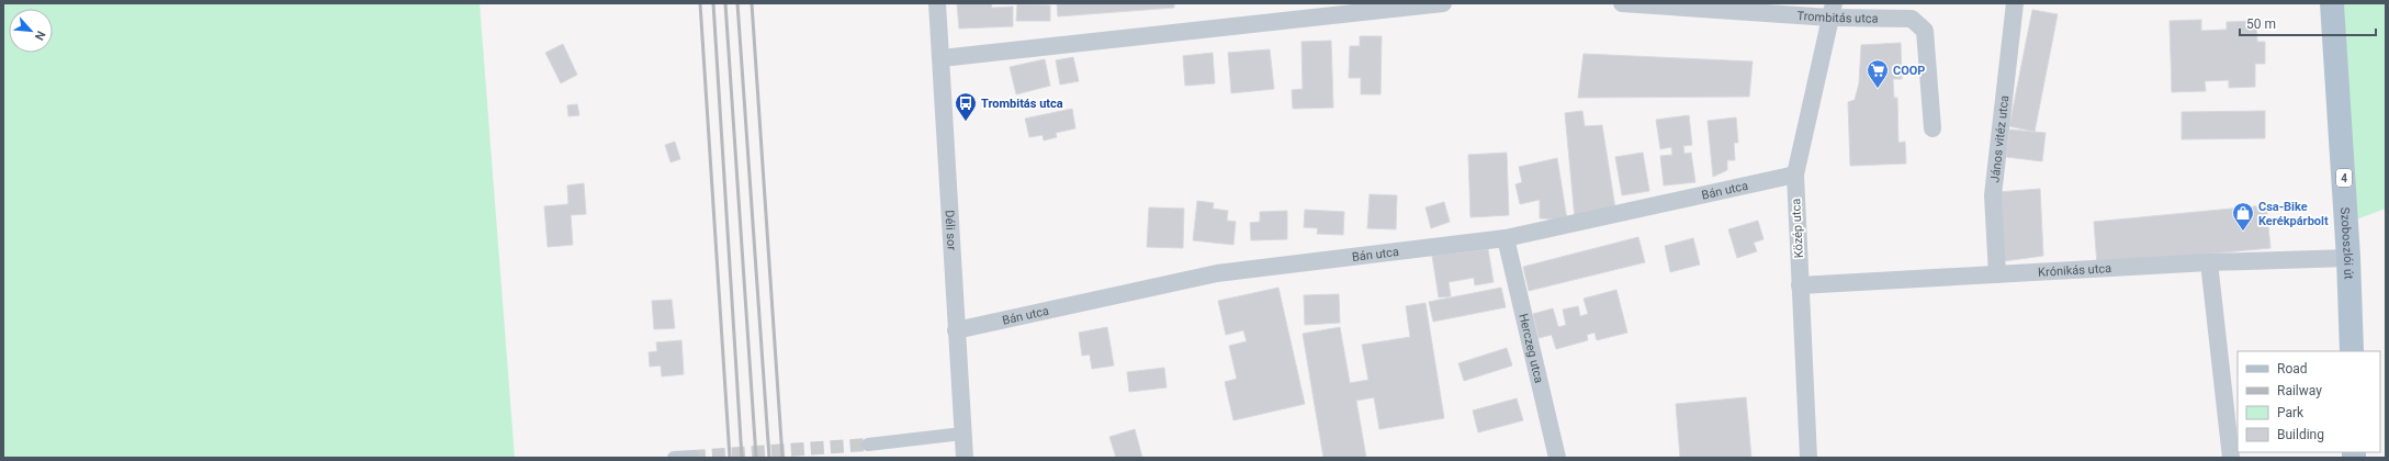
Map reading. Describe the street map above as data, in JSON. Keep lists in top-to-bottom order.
{
  "streets": {
    "main road": ["4", "Szoboszlói út"],
    "street": [
      "Trombitás utca",
      "János vitéz utca",
      "Bán utca",
      "Közép utca",
      "Déli sor",
      "Krónikás utca",
      "Herczeg utca"
    ]
  },
  "crossings": [
    ["Trombitás utca", "Közép utca"],
    ["János vitéz utca", "Krónikás utca"],
    ["Bán utca", "Közép utca"],
    ["Bán utca", "Déli sor"],
    ["Bán utca", "Herczeg utca"],
    ["Közép utca", "Krónikás utca"],
    ["Szoboszlói út", "Krónikás utca"]
  ],
  "places": {
    "supermarket": ["COOP"],
    "bus stop": ["Trombitás utca"],
    "shop": ["Csa-Bike Kerékpárbolt"]
  },
  "legend": [
    "Road",
    "Railway",
    "Park",
    "Building"
  ],
  "scale_bar": "50 m",
  "north": "bottom right"
}
